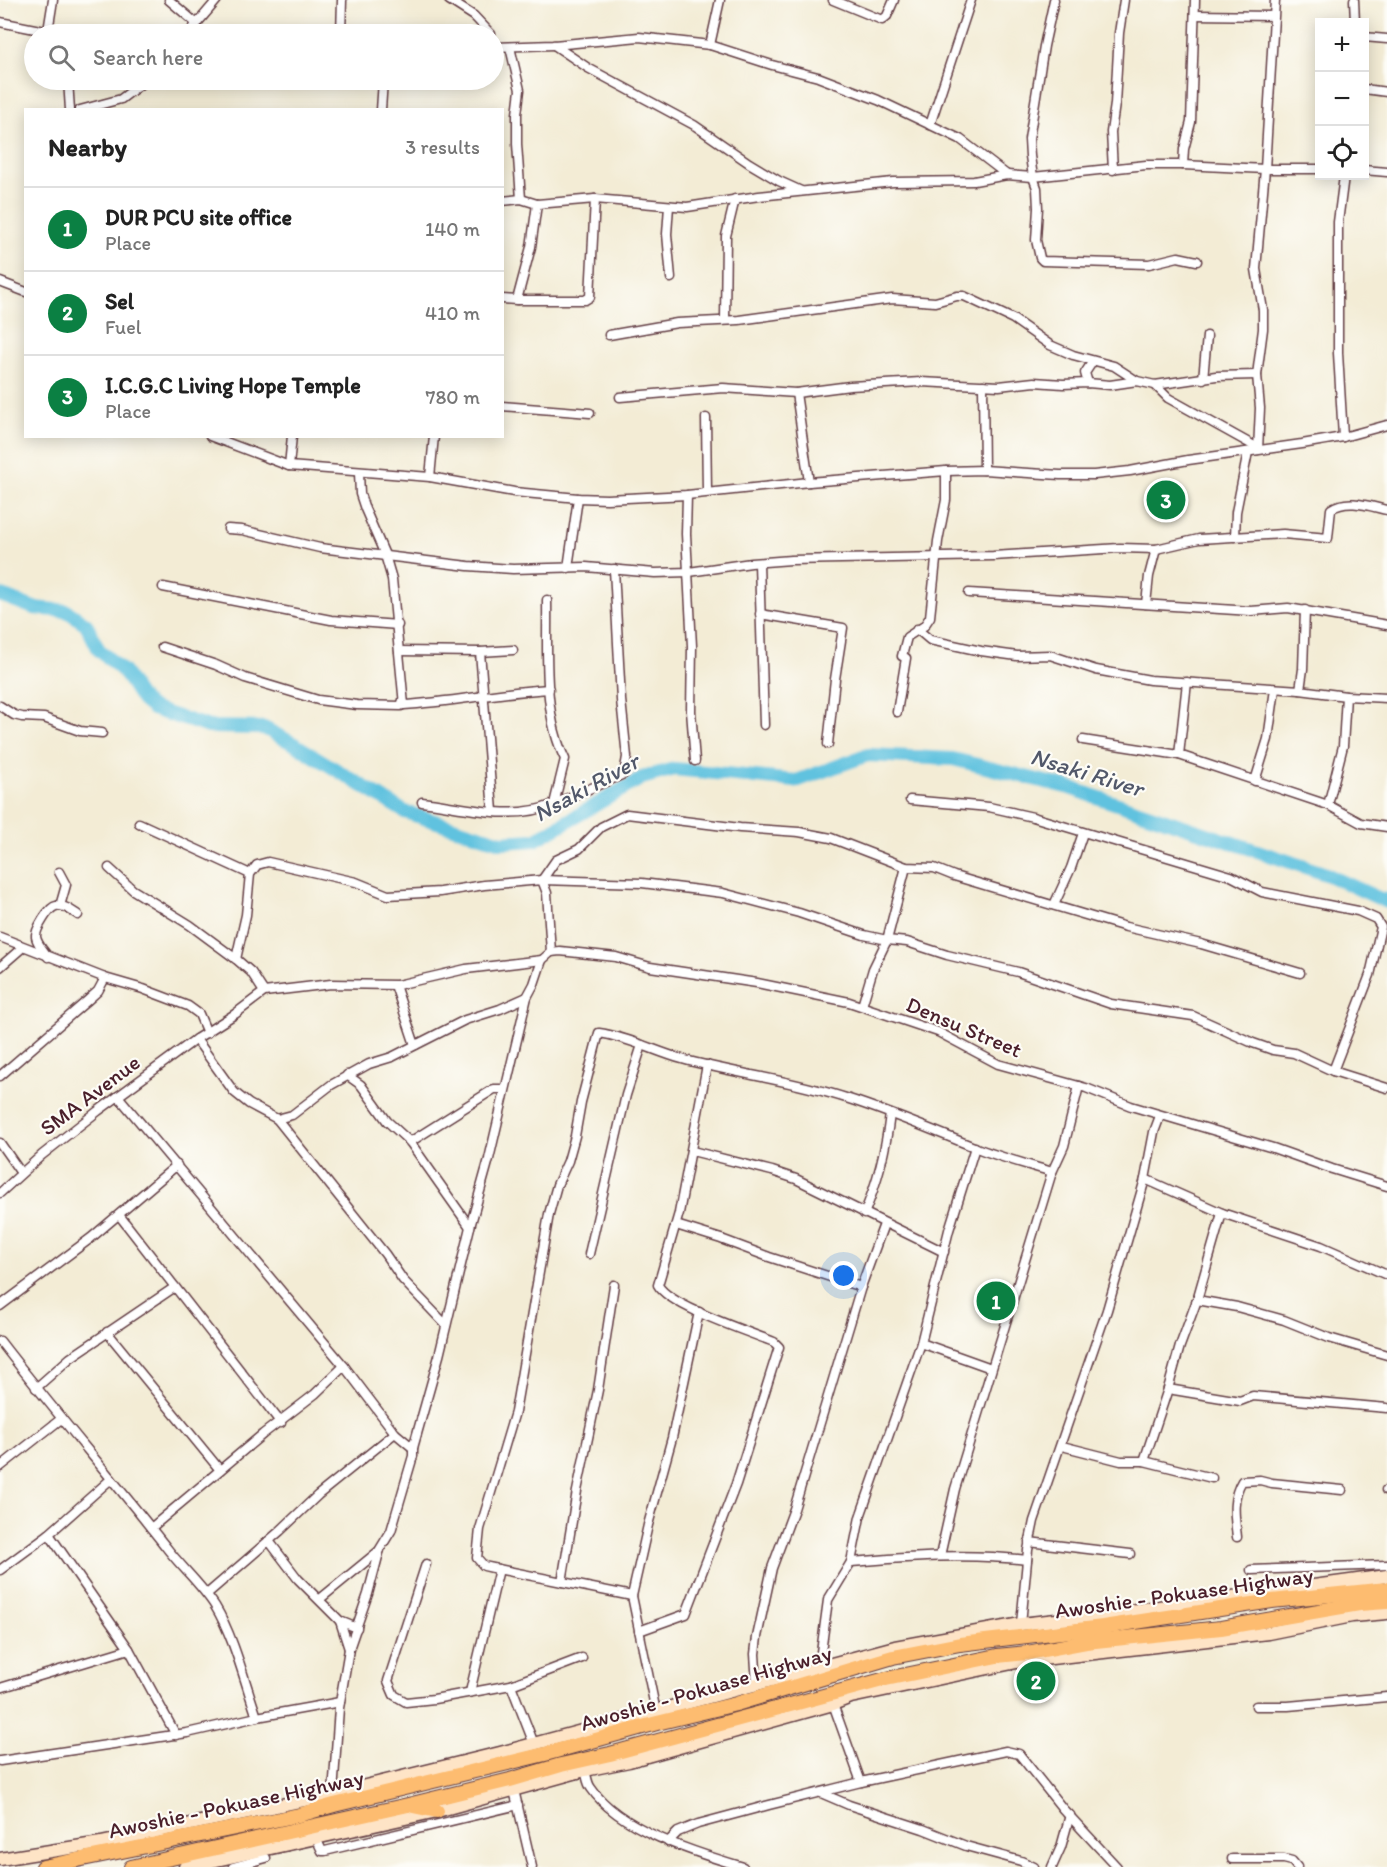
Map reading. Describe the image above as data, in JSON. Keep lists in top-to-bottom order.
{
  "streets": {
    "main road": ["Awoshie - Pokuase Highway"],
    "street": ["Densu Street", "SMA Avenue"]
  },
  "water": ["Nsaki River"],
  "page": {
    "map_buttons": ["+", "−"],
    "search": "Search here",
    "heading": ["Nearby", "3 results"],
    "list": [
      {
        "mark": "1",
        "name": "DUR PCU site office",
        "note": "Place",
        "value": "140 m"
      },
      {
        "mark": "2",
        "name": "Sel",
        "note": "Fuel",
        "value": "410 m"
      },
      {
        "mark": "3",
        "name": "I.C.G.C Living Hope Temple",
        "note": "Place",
        "value": "780 m"
      }
    ],
    "pins": ["3", "1", "2"]
  }
}
